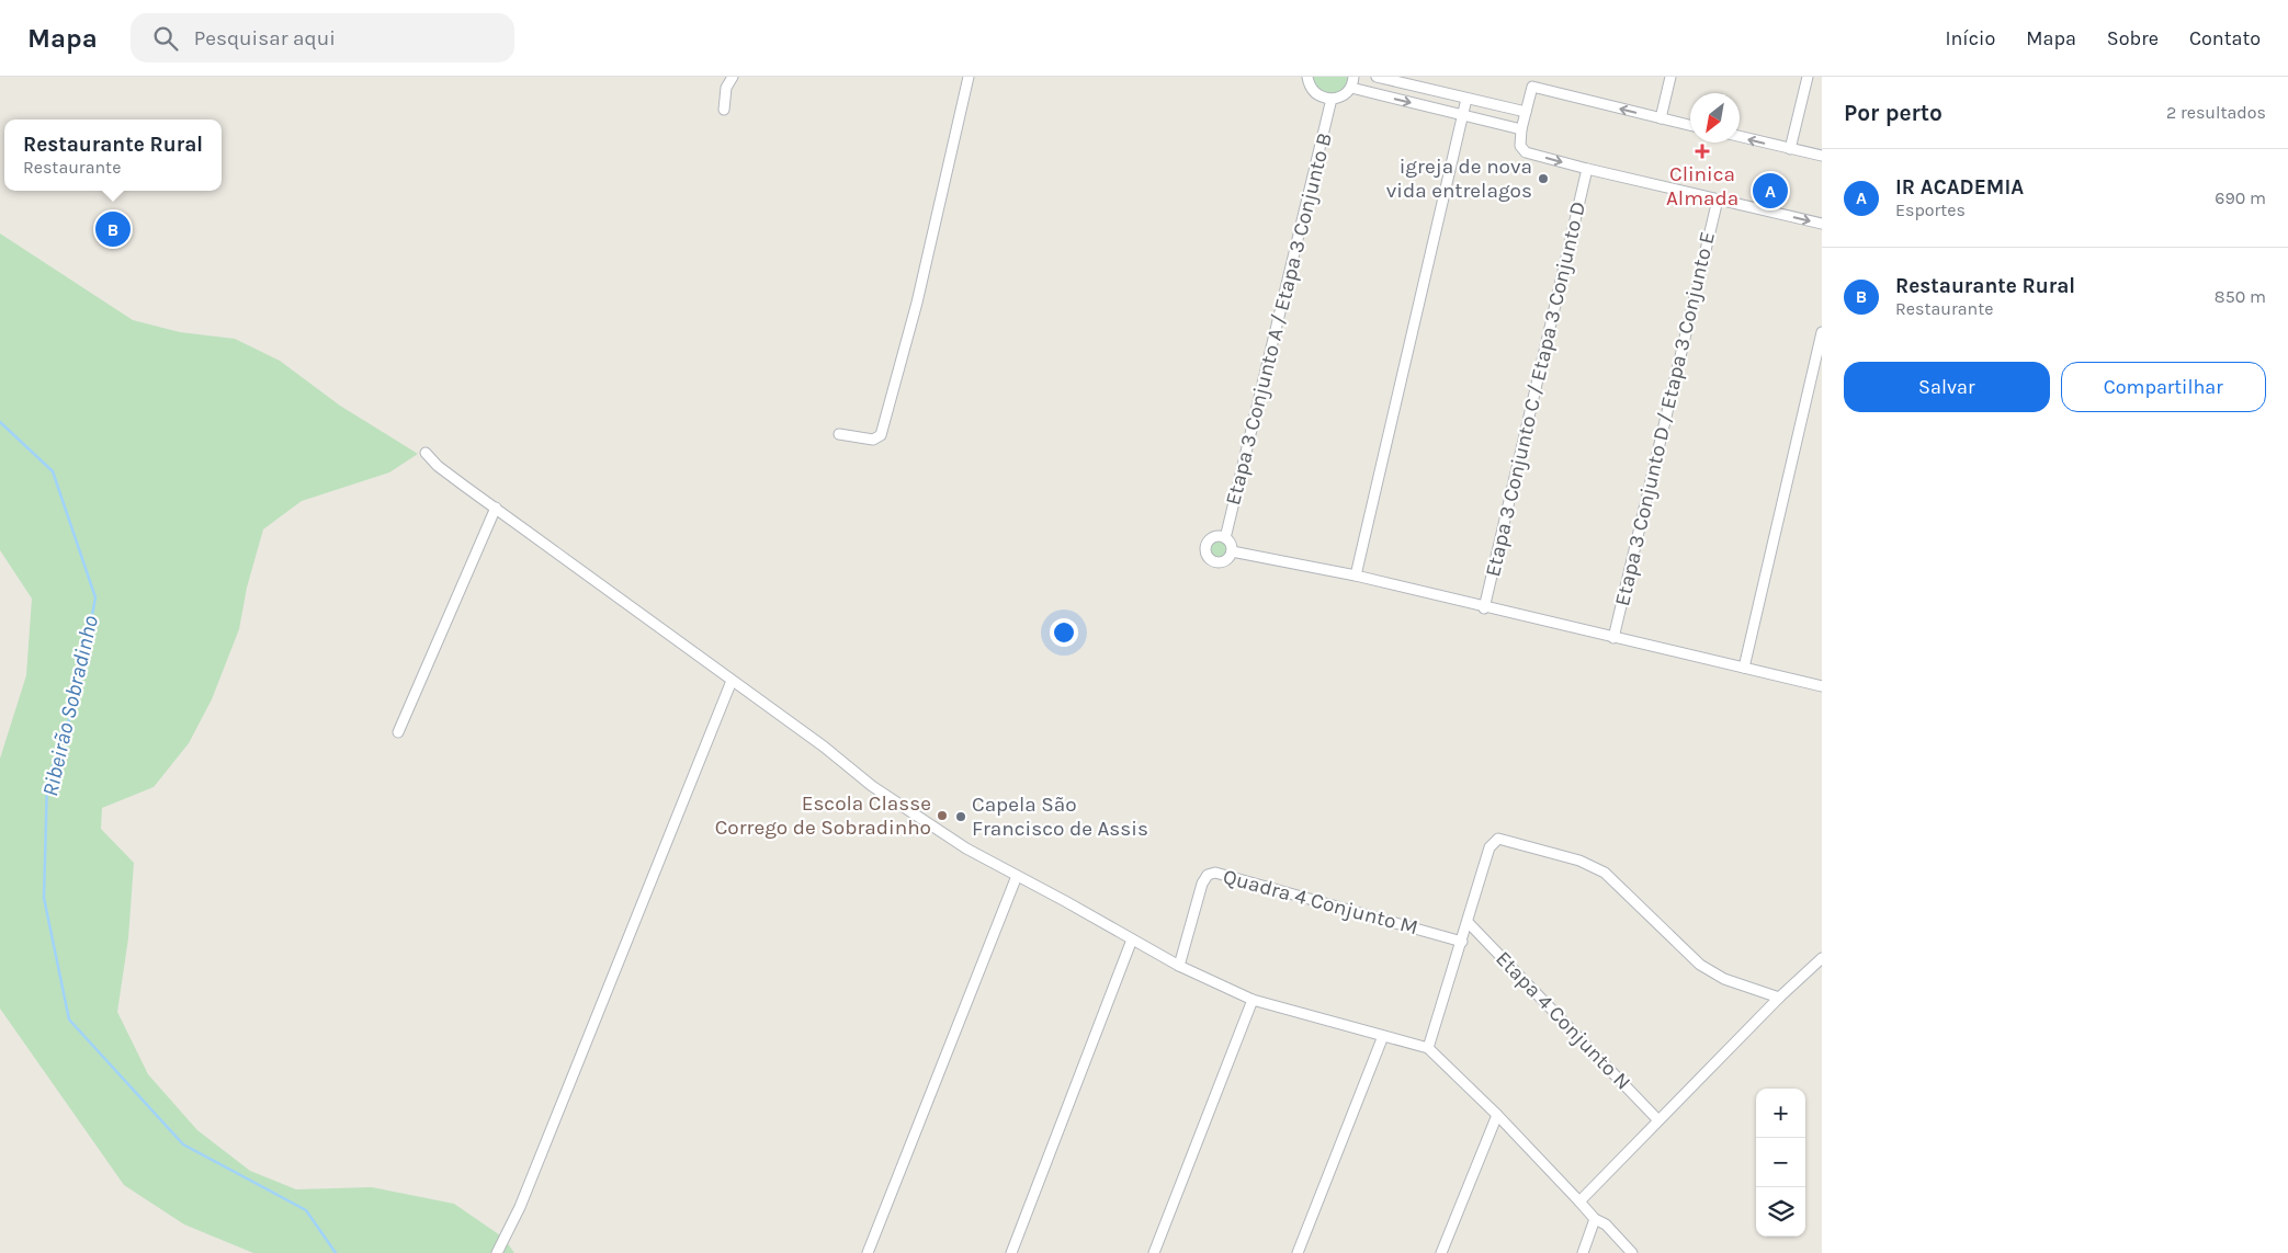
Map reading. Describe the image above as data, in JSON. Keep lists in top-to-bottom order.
{
  "streets": {
    "street": [
      "Etapa 3 Conjunto A / Etapa 3 Conjunto B",
      "Etapa 3 Conjunto C / Etapa 3 Conjunto D",
      "Etapa 3 Conjunto D / Etapa 3 Conjunto E",
      "Quadra 4 Conjunto M",
      "Etapa 4 Conjunto N"
    ]
  },
  "water": ["Ribeirão Sobradinho"],
  "places": {
    "health": ["Clinica Almada"],
    "other": ["igreja de nova vida entrelagos", "Escola Classe Corrego de Sobradinho", "Capela São Francisco de Assis"]
  },
  "north": "bottom left",
  "page": {
    "header": "Mapa",
    "search": "Pesquisar aqui",
    "nav": [
      "Início",
      "Mapa",
      "Sobre",
      "Contato"
    ],
    "heading": ["Por perto", "2 resultados"],
    "popup": ["Restaurante Rural", "Restaurante"],
    "list": [
      {
        "mark": "A",
        "name": "IR ACADEMIA",
        "note": "Esportes",
        "value": "690 m"
      },
      {
        "mark": "B",
        "name": "Restaurante Rural",
        "note": "Restaurante",
        "value": "850 m"
      }
    ],
    "pins": ["A", "B"],
    "buttons": ["Salvar", "Compartilhar"],
    "map_buttons": ["+", "−"]
  }
}
